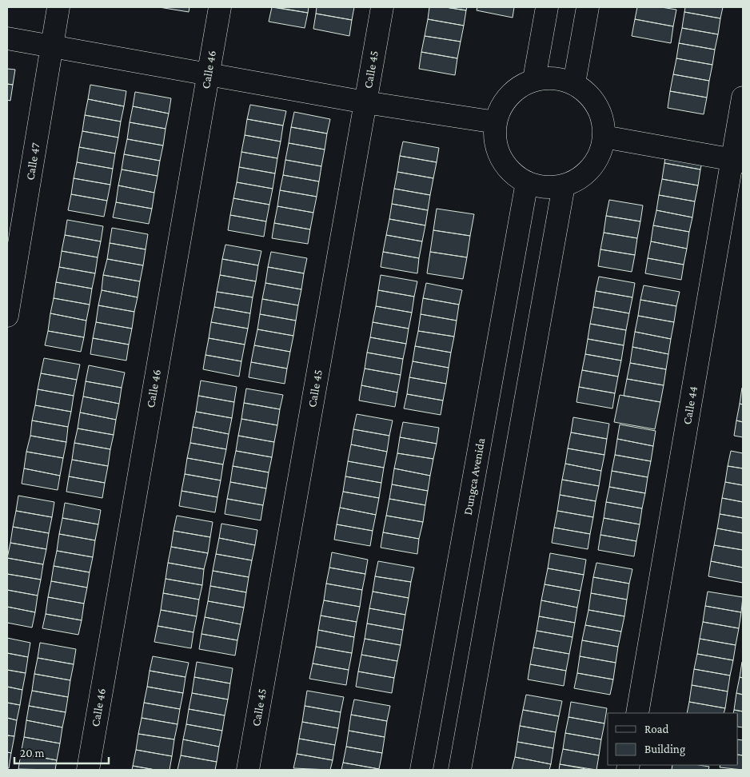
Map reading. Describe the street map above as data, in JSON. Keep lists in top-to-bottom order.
{
  "streets": {
    "street": [
      "Calle 46",
      "Calle 45",
      "Calle 47",
      "Calle 44",
      "Dungca Avenida"
    ]
  },
  "legend": ["Road", "Building"],
  "scale_bar": "20 m"
}
